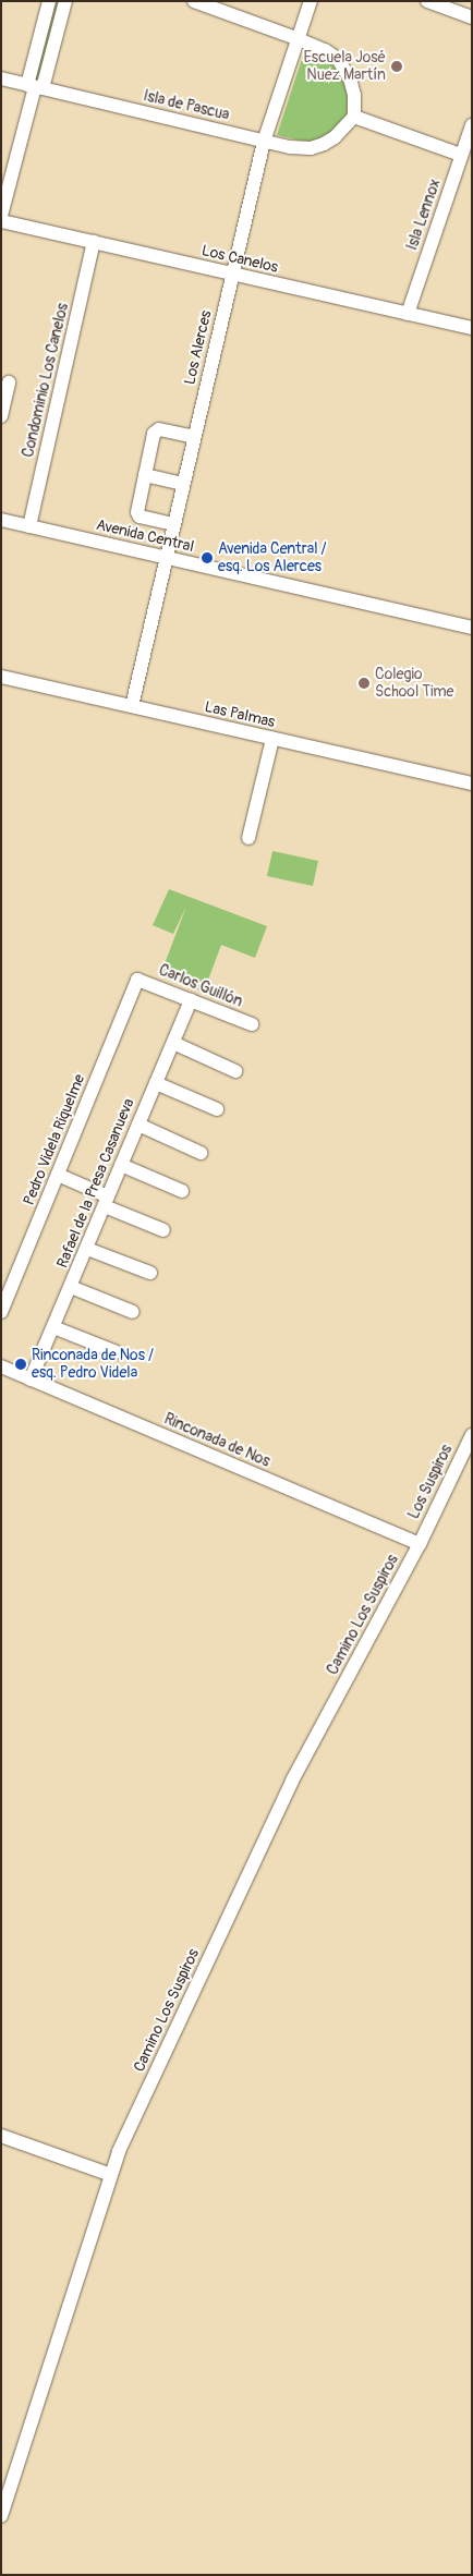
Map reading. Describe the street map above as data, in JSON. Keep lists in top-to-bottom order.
{
  "streets": {
    "street": [
      "Isla de Pascua",
      "Isla Lennox",
      "Los Canelos",
      "Los Alerces",
      "Condominio Los Canelos",
      "Avenida Central",
      "Las Palmas",
      "Carlos Guillón",
      "Pedro Videla Riquelme",
      "Rafael de la Presa Casanueva",
      "Rinconada de Nos",
      "Los Suspiros",
      "Camino Los Suspiros"
    ]
  },
  "crossings": [
    ["Isla de Pascua", "Los Alerces"],
    ["Isla Lennox", "Los Canelos"],
    ["Los Canelos", "Los Alerces"],
    ["Los Canelos", "Condominio Los Canelos"],
    ["Los Alerces", "Avenida Central"],
    ["Los Alerces", "Las Palmas"],
    ["Condominio Los Canelos", "Avenida Central"],
    ["Carlos Guillón", "Pedro Videla Riquelme"],
    ["Carlos Guillón", "Rafael de la Presa Casanueva"],
    ["Rafael de la Presa Casanueva", "Rinconada de Nos"],
    ["Rinconada de Nos", "Los Suspiros"],
    ["Rinconada de Nos", "Camino Los Suspiros"],
    ["Los Suspiros", "Camino Los Suspiros"]
  ],
  "places": [
    "Escuela José Nuez Martín",
    "Avenida Central / esq. Los Alerces",
    "Colegio School Time",
    "Rinconada de Nos / esq. Pedro Videla"
  ]
}
